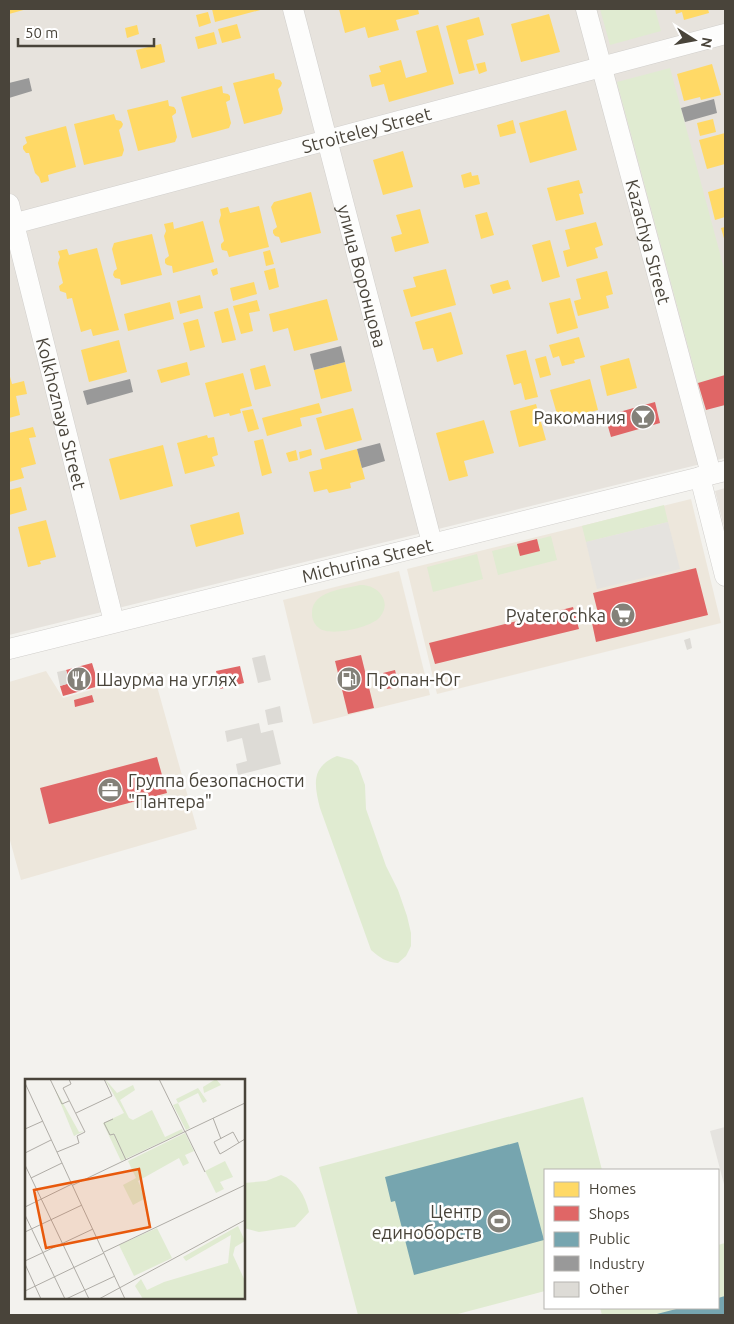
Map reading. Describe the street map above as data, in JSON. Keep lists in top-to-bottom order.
{
  "streets": {
    "street": [
      "Stroiteley Street",
      "Kazachya Street",
      "улица Воронцова",
      "Kolkhoznaya Street",
      "Michurina Street"
    ]
  },
  "crossings": [
    ["Stroiteley Street", "Kazachya Street"],
    ["Stroiteley Street", "улица Воронцова"],
    ["Stroiteley Street", "Kolkhoznaya Street"],
    ["Kazachya Street", "Michurina Street"],
    ["улица Воронцова", "Michurina Street"],
    ["Kolkhoznaya Street", "Michurina Street"]
  ],
  "places": {
    "bar": ["Ракомания"],
    "supermarket": ["Pyaterochka"],
    "restaurant": ["Шаурма на углях"],
    "fuel station": ["Пропан-Юг"],
    "office": ["Группа безопасности \"Пантера\""],
    "sports": ["Центр единоборств"]
  },
  "legend": [
    "Homes",
    "Shops",
    "Public",
    "Industry",
    "Other"
  ],
  "scale_bar": "50 m",
  "north": "right"
}
